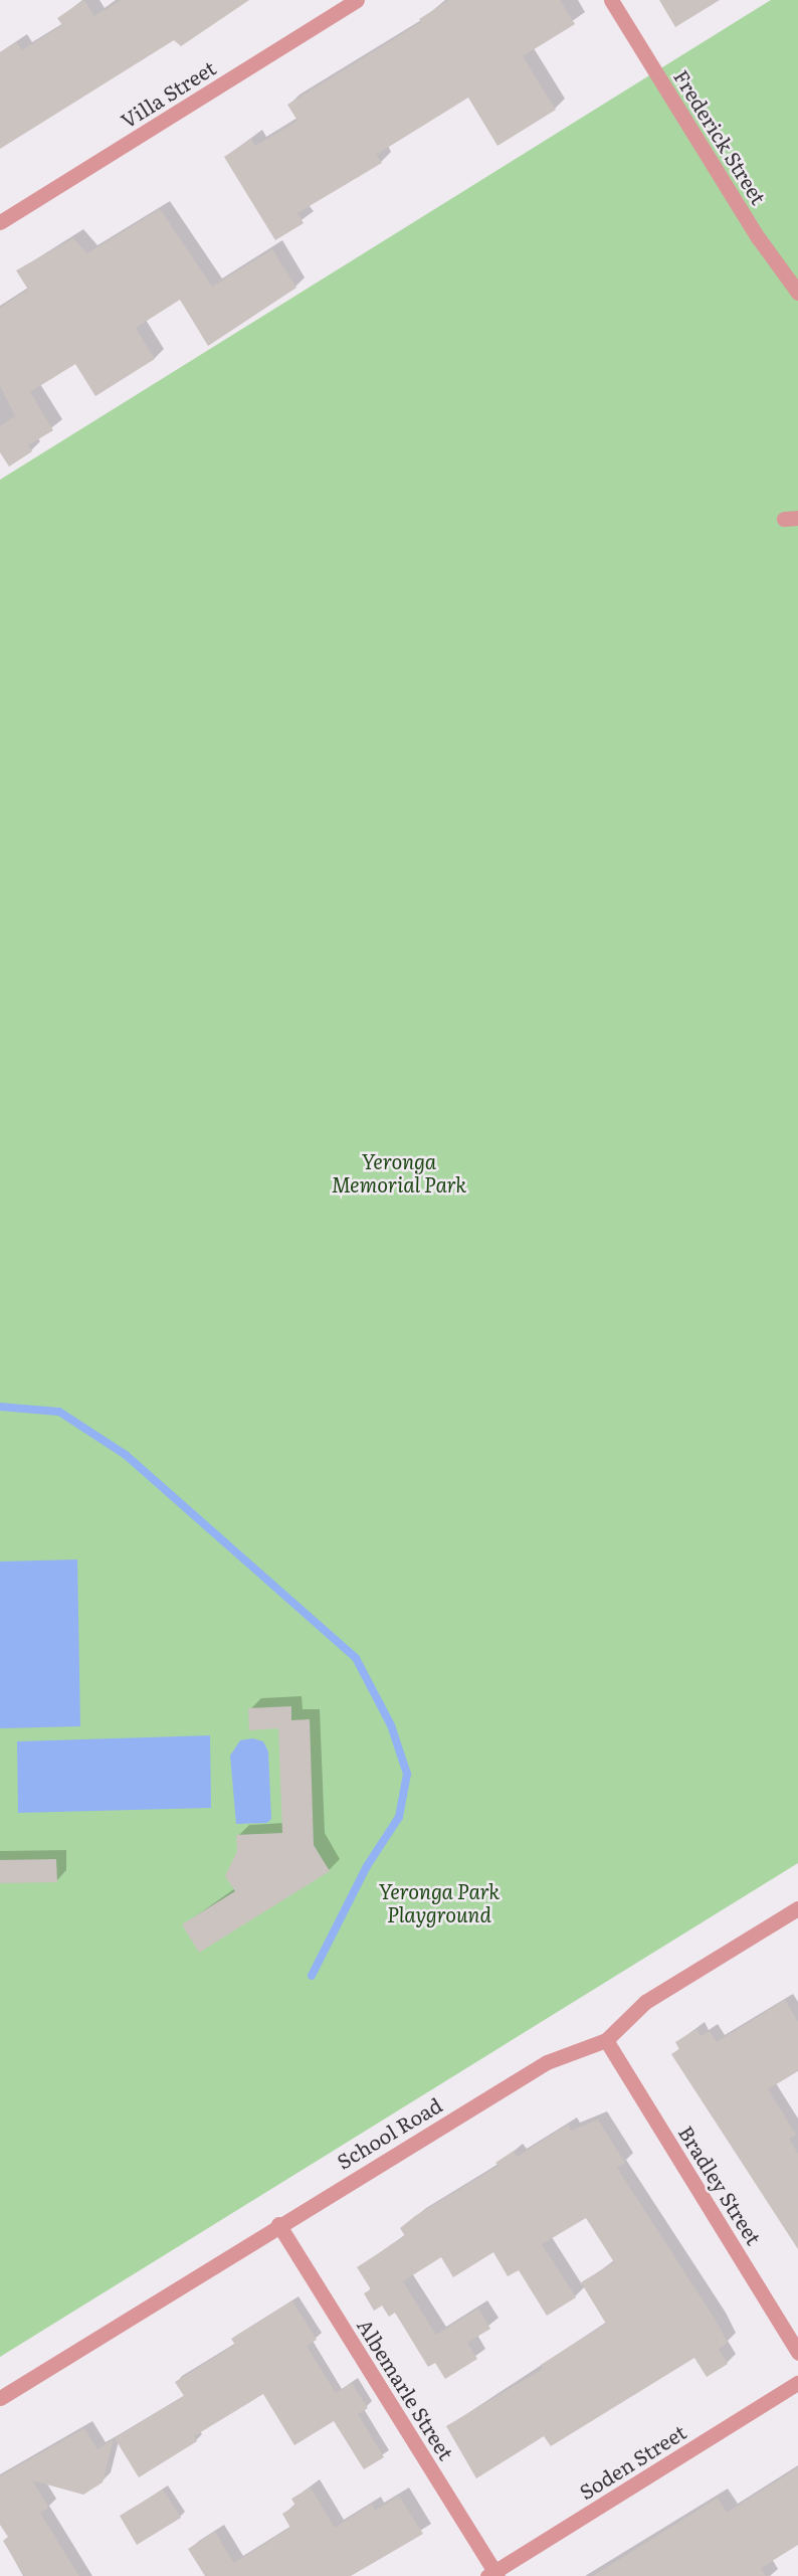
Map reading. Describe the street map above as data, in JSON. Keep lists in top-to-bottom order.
{
  "streets": {
    "street": [
      "Villa Street",
      "Frederick Street",
      "School Road",
      "Bradley Street",
      "Albemarle Street",
      "Soden Street"
    ]
  },
  "crossings": [
    ["School Road", "Bradley Street"],
    ["School Road", "Albemarle Street"],
    ["Albemarle Street", "Soden Street"]
  ],
  "parks": ["Yeronga Memorial Park", "Yeronga Park Playground"]
}
